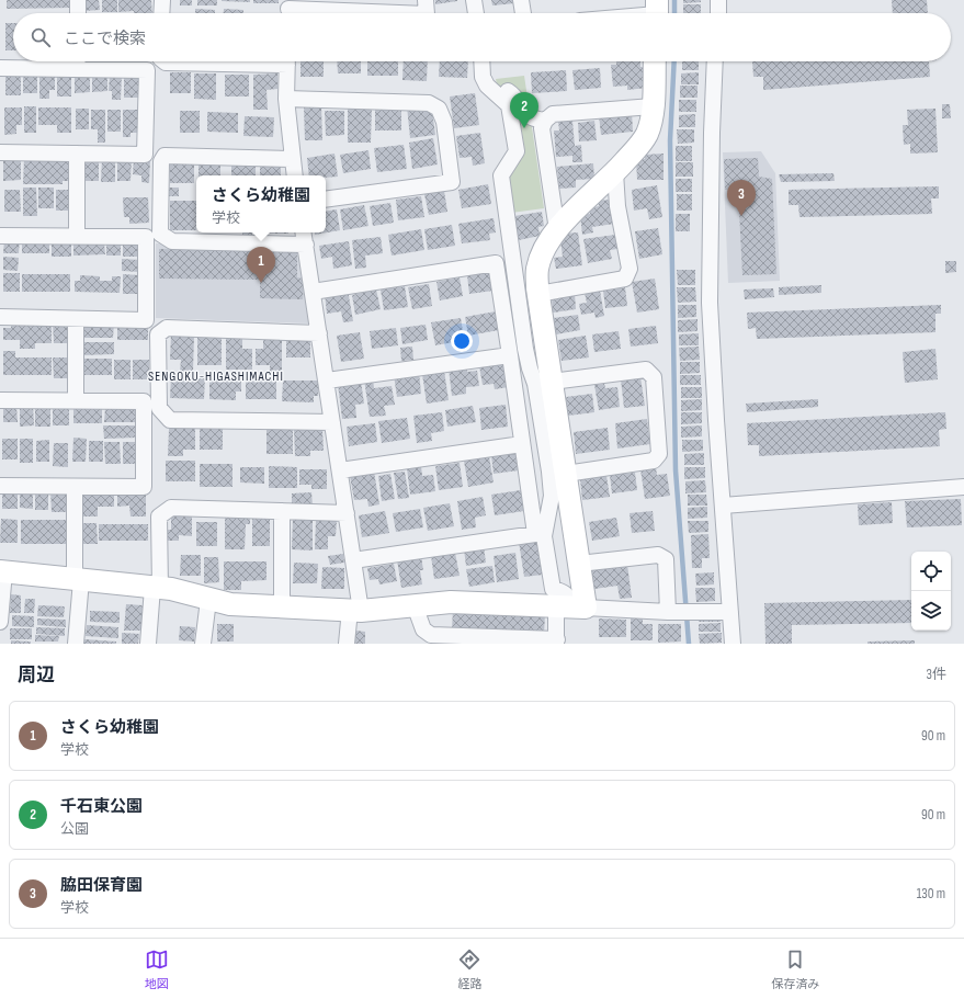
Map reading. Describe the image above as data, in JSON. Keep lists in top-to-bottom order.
{
  "districts": ["SENGOKU-HIGASHIMACHI"],
  "page": {
    "search": "ここで検索",
    "pins": ["2", "3", "1"],
    "popup": ["さくら幼稚園", "学校"],
    "heading": ["周辺", "3件"],
    "list": [
      {
        "mark": "1",
        "name": "さくら幼稚園",
        "note": "学校",
        "value": "90 m"
      },
      {
        "mark": "2",
        "name": "千石東公園",
        "note": "公園",
        "value": "90 m"
      },
      {
        "mark": "3",
        "name": "脇田保育園",
        "note": "学校",
        "value": "130 m"
      }
    ],
    "nav": ["地図", "経路", "保存済み"]
  }
}
